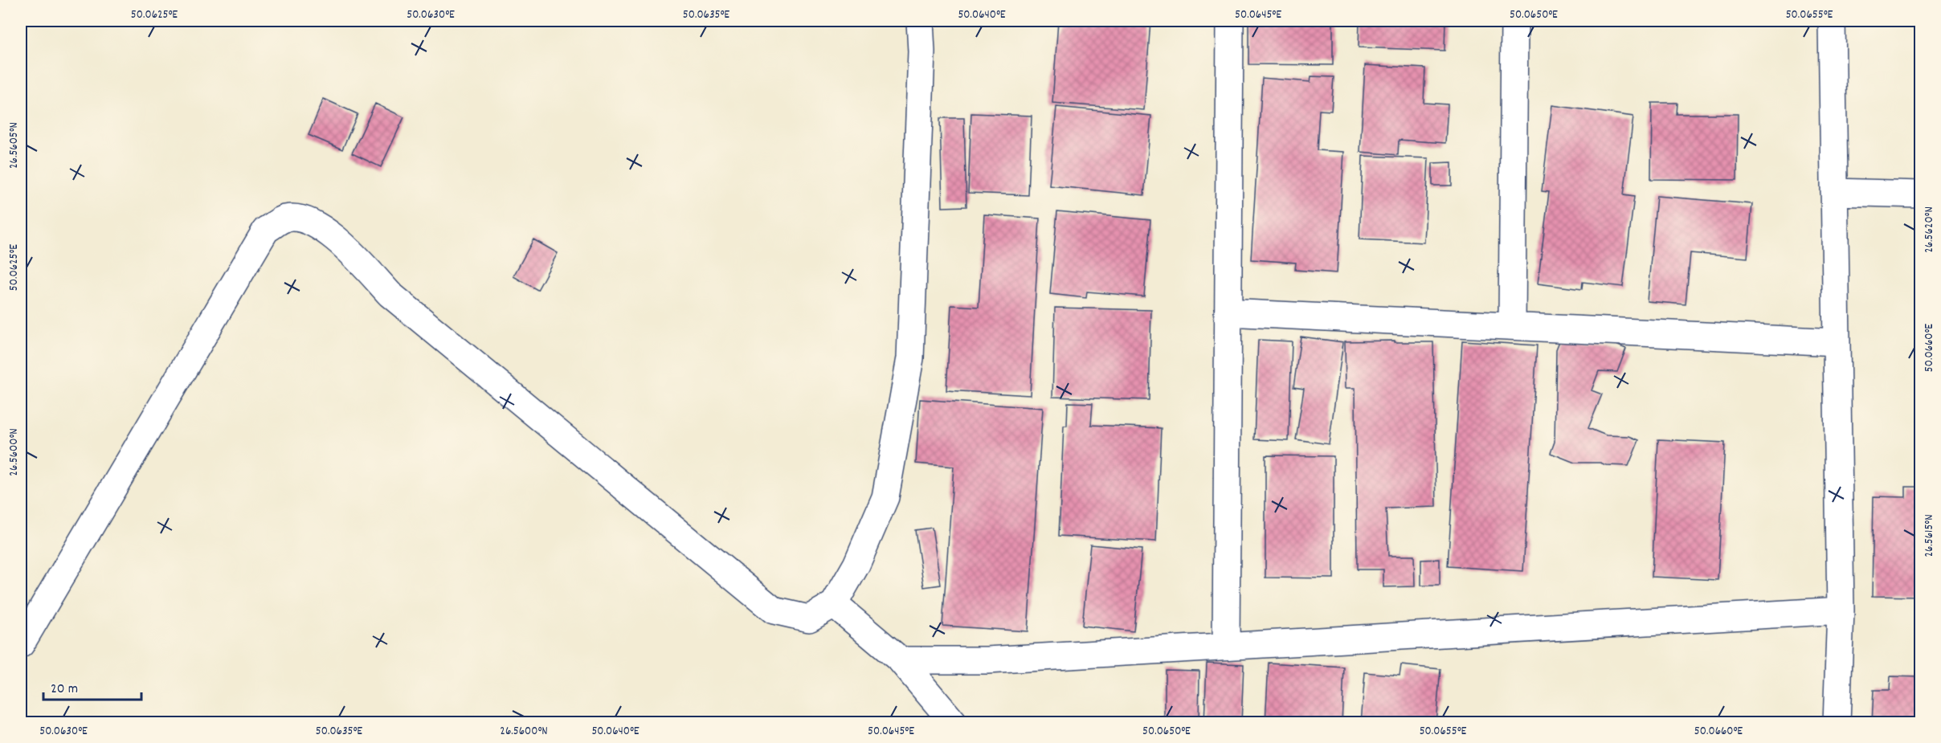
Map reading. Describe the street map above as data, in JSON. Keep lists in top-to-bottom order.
{
  "scale_bar": "20 m",
  "coordinates": [
    "50.0625°E",
    "50.0630°E",
    "50.0635°E",
    "50.0640°E",
    "50.0645°E",
    "50.0650°E",
    "50.0655°E",
    "26.5605°N",
    "26.5620°N",
    "50.0660°E",
    "26.5600°N",
    "26.5615°N"
  ]
}
